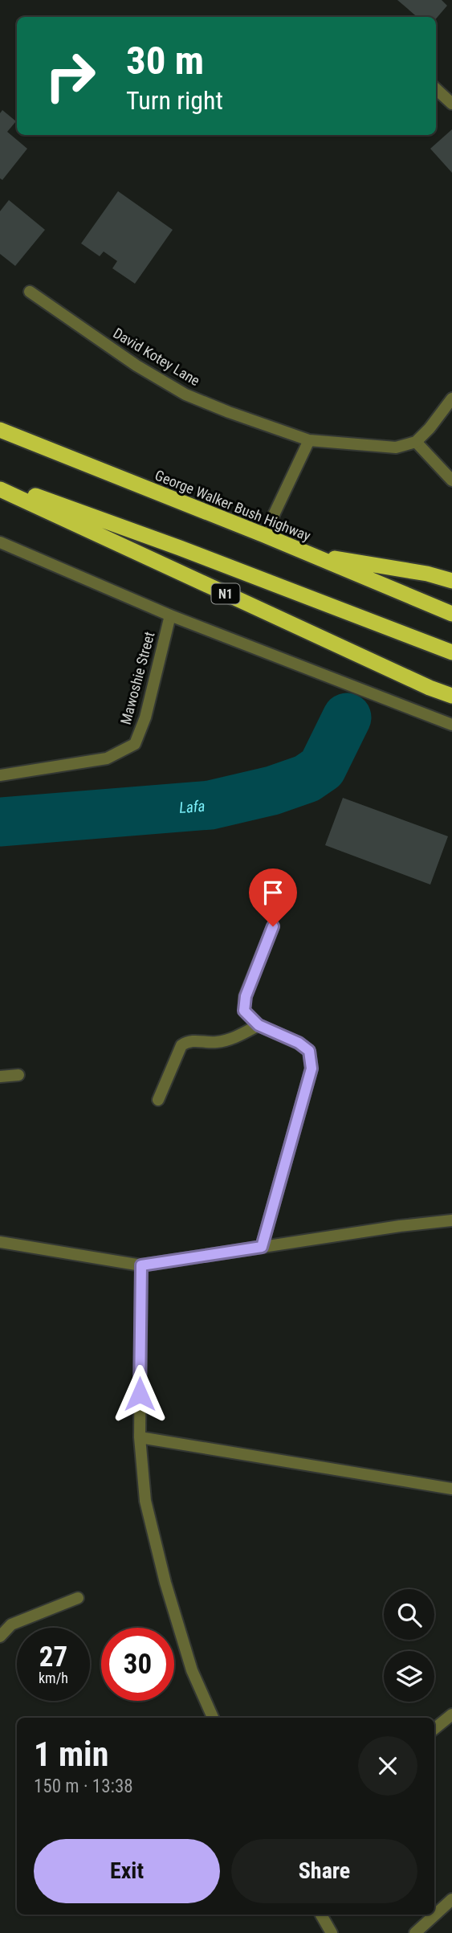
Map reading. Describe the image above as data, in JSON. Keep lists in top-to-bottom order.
{
  "streets": {
    "highway": ["George Walker Bush Highway", "N1"],
    "street": ["David Kotey Lane", "Mawoshie Street"]
  },
  "water": ["Lafa"],
  "page": {
    "turn": ["30 m", "Turn right"],
    "speed": "27 km/h",
    "limit": "30",
    "heading": ["1 min", "150 m · 13:38"],
    "buttons": ["Exit", "Share"]
  }
}
